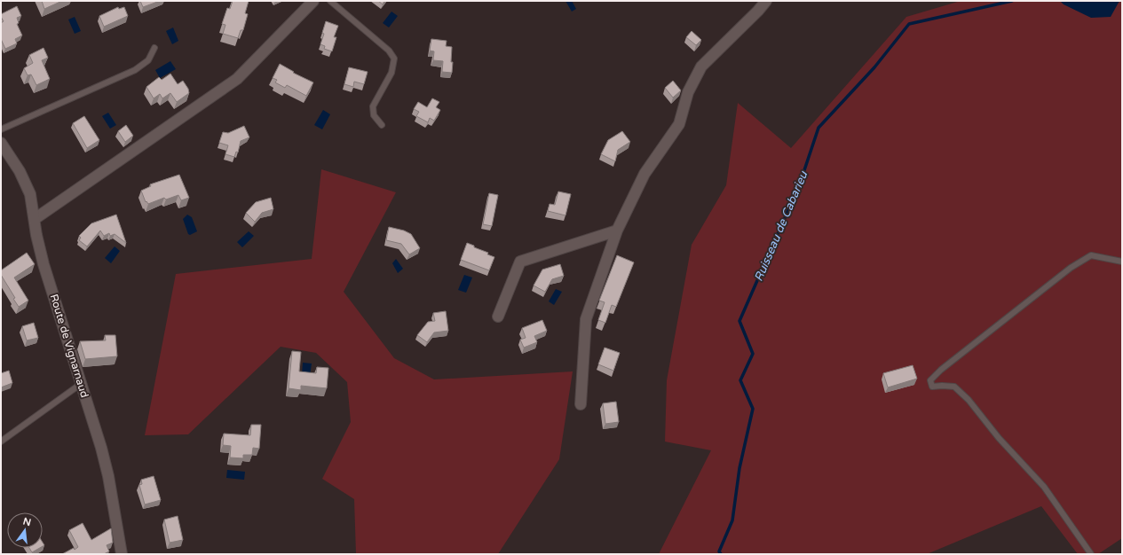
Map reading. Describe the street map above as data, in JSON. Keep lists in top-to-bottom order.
{
  "streets": {
    "street": ["Route de Vignarnaud"]
  },
  "water": ["Ruisseau de Cabarieu"],
  "north": "top"
}
